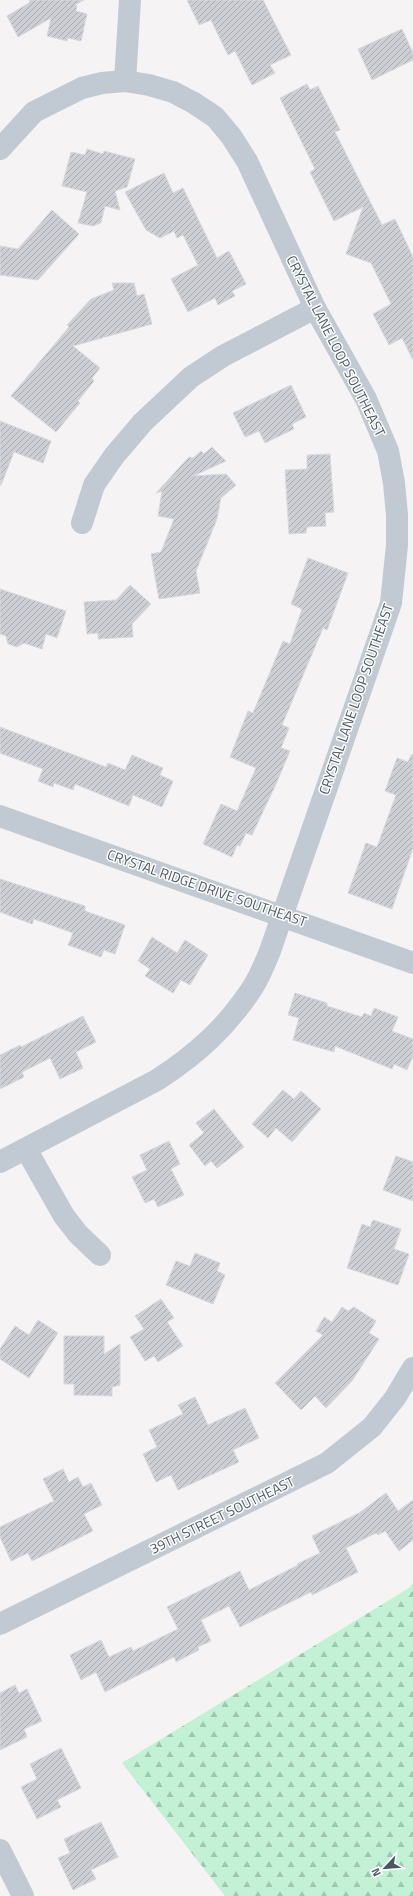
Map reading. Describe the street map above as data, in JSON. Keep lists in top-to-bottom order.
{
  "streets": {
    "street": ["CRYSTAL LANE LOOP SOUTHEAST", "CRYSTAL RIDGE DRIVE SOUTHEAST", "39TH STREET SOUTHEAST"]
  },
  "crossings": [
    ["CRYSTAL LANE LOOP SOUTHEAST", "CRYSTAL RIDGE DRIVE SOUTHEAST"]
  ],
  "north": "bottom left"
}
